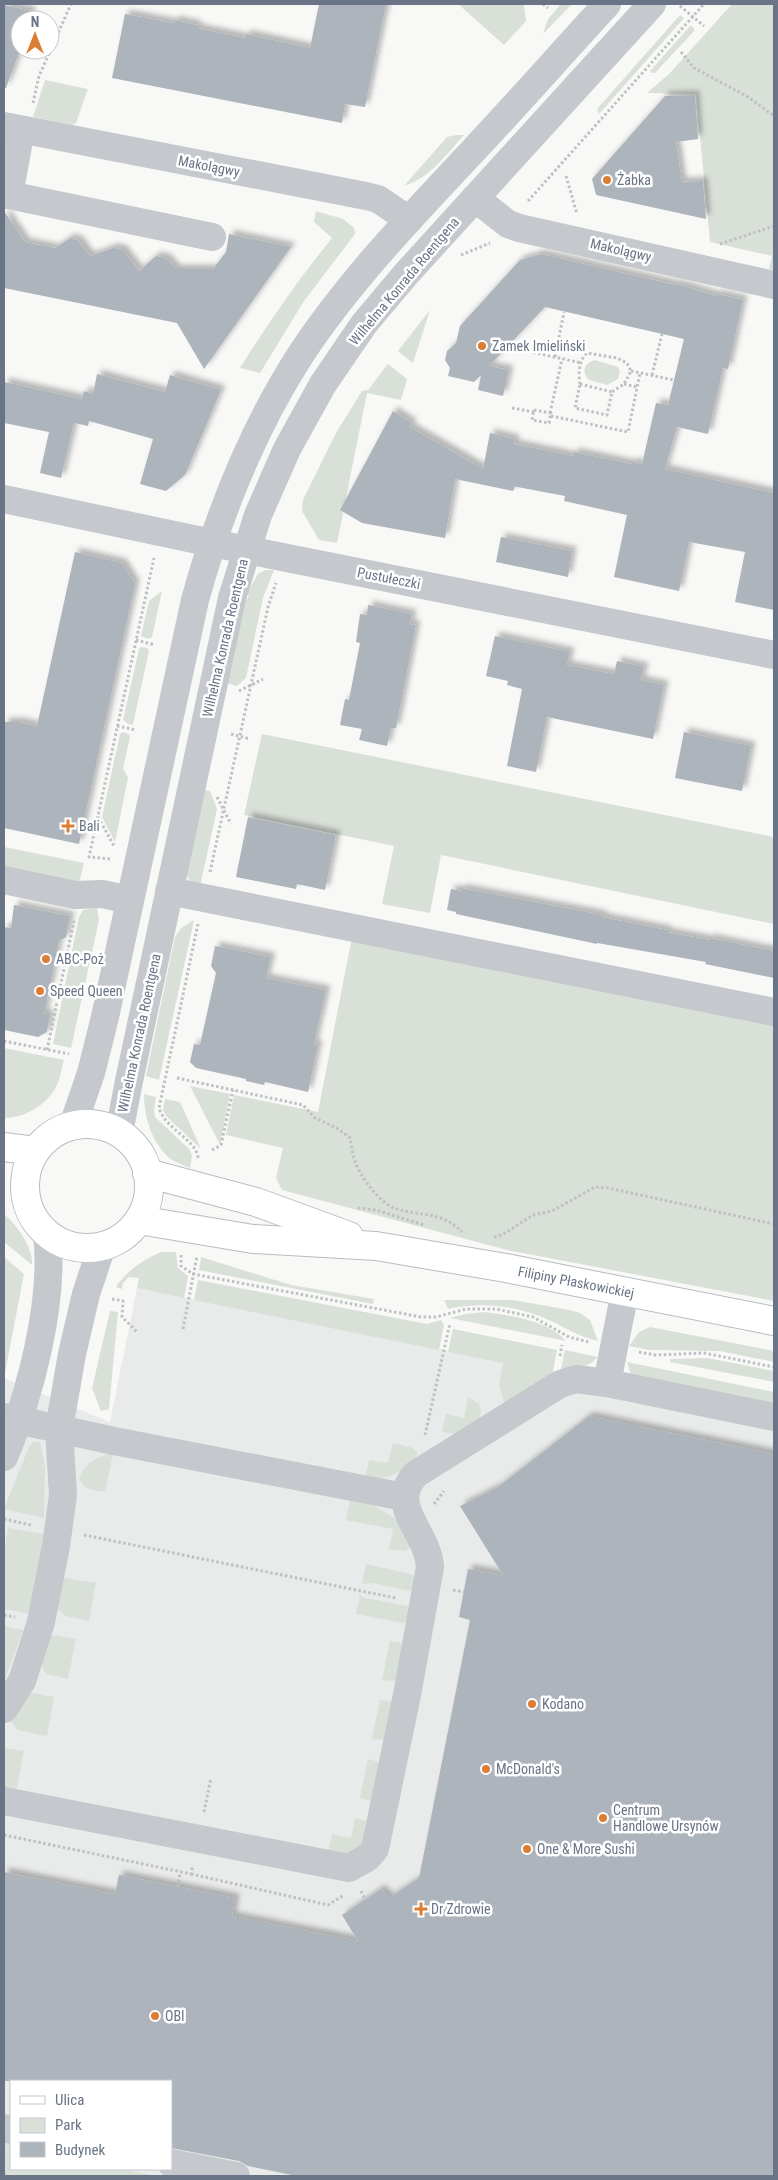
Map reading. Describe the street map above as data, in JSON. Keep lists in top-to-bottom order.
{
  "streets": {
    "main road": ["Filipiny Płaskowickiej"],
    "street": ["Makolągwy", "Wilhelma Konrada Roentgena", "Pustułeczki"]
  },
  "crossings": [
    ["Makolągwy", "Wilhelma Konrada Roentgena"],
    ["Wilhelma Konrada Roentgena", "Pustułeczki"],
    ["Wilhelma Konrada Roentgena", "Filipiny Płaskowickiej"]
  ],
  "places": {
    "other": [
      "Żabka",
      "Zamek Imieliński",
      "ABC-Poż",
      "Speed Queen",
      "Kodano",
      "McDonald's",
      "Centrum Handlowe Ursynów",
      "One & More Sushi",
      "OBI"
    ],
    "health": ["Bali", "Dr Zdrowie"]
  },
  "legend": ["Ulica", "Park", "Budynek"],
  "north": "top"
}
